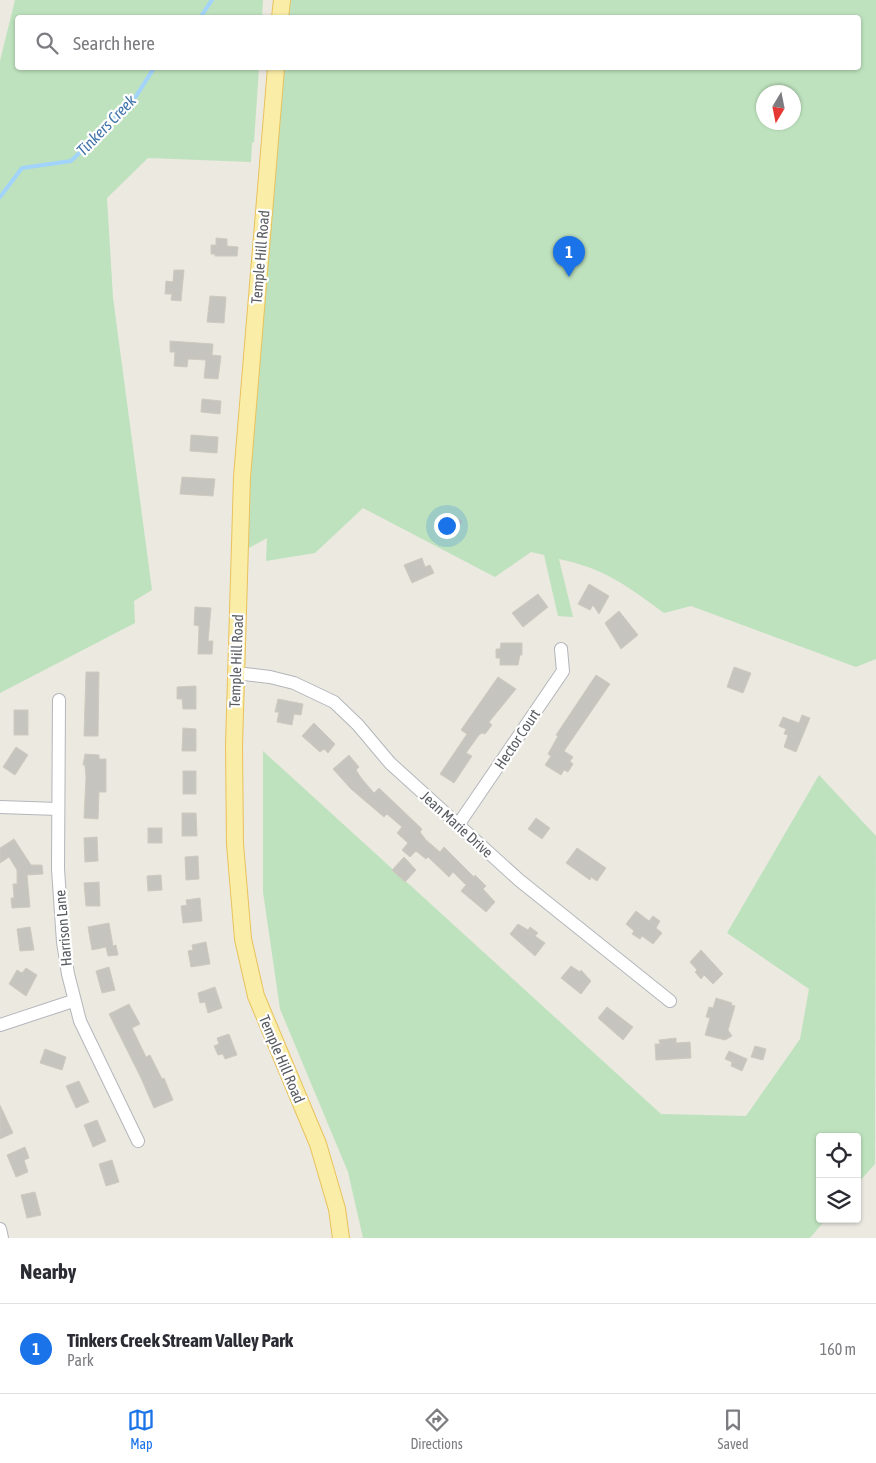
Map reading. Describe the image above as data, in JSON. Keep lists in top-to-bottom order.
{
  "streets": {
    "main road": ["Temple Hill Road"],
    "street": ["Hector Court", "Jean Marie Drive", "Harrison Lane"]
  },
  "crossings": [
    ["Temple Hill Road", "Jean Marie Drive"],
    ["Hector Court", "Jean Marie Drive"]
  ],
  "water": ["Tinkers Creek"],
  "north": "bottom",
  "page": {
    "search": "Search here",
    "pins": "1",
    "heading": "Nearby",
    "list": [
      {
        "mark": "1",
        "name": "Tinkers Creek Stream Valley Park",
        "note": "Park",
        "value": "160 m"
      }
    ],
    "nav": ["Map", "Directions", "Saved"]
  }
}
